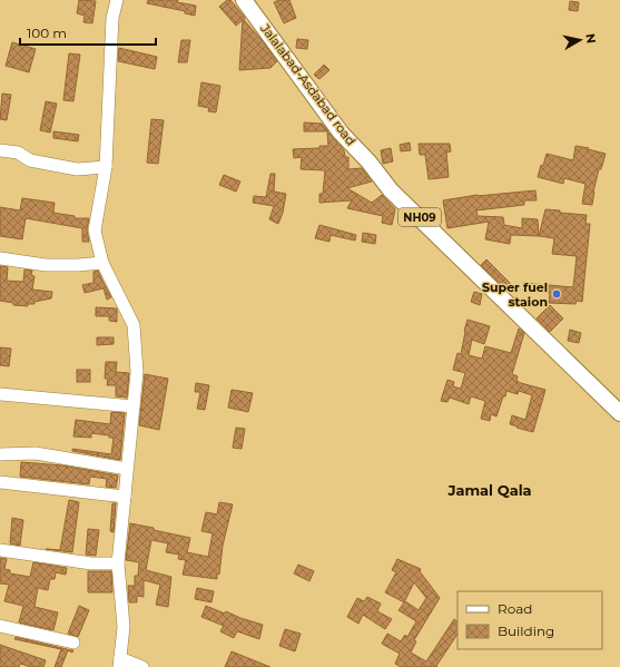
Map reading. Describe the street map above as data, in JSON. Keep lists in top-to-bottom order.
{
  "streets": {
    "main road": ["Jalalabad-Asdabad road", "NH09"]
  },
  "districts": ["Jamal Qala"],
  "places": ["Super fuel staion"],
  "legend": ["Road", "Building"],
  "scale_bar": "100 m",
  "north": "right"
}
